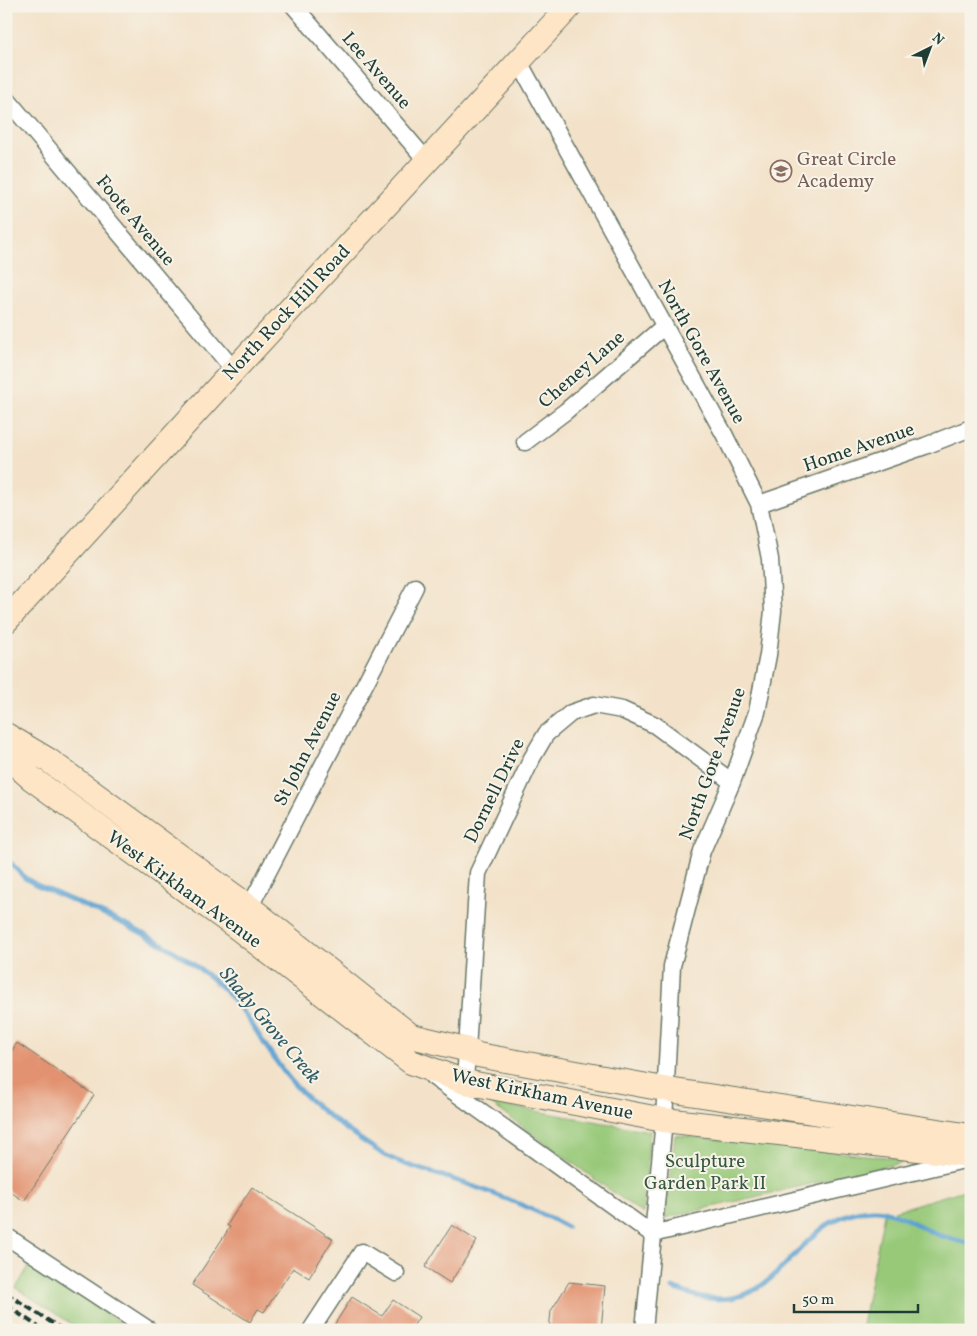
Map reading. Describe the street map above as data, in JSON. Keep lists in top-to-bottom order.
{
  "streets": {
    "street": [
      "Lee Avenue",
      "Foote Avenue",
      "North Rock Hill Road",
      "North Gore Avenue",
      "Cheney Lane",
      "Home Avenue",
      "St John Avenue",
      "Dornell Drive",
      "West Kirkham Avenue"
    ]
  },
  "crossings": [
    ["Lee Avenue", "North Rock Hill Road"],
    ["Foote Avenue", "North Rock Hill Road"],
    ["North Rock Hill Road", "North Gore Avenue"],
    ["North Gore Avenue", "Cheney Lane"],
    ["North Gore Avenue", "Home Avenue"],
    ["North Gore Avenue", "Dornell Drive"],
    ["North Gore Avenue", "West Kirkham Avenue"],
    ["St John Avenue", "West Kirkham Avenue"],
    ["Dornell Drive", "West Kirkham Avenue"]
  ],
  "water": ["Shady Grove Creek"],
  "parks": ["Sculpture Garden Park II"],
  "places": {
    "school or university": ["Great Circle Academy"]
  },
  "scale_bar": "50 m",
  "north": "top right"
}
